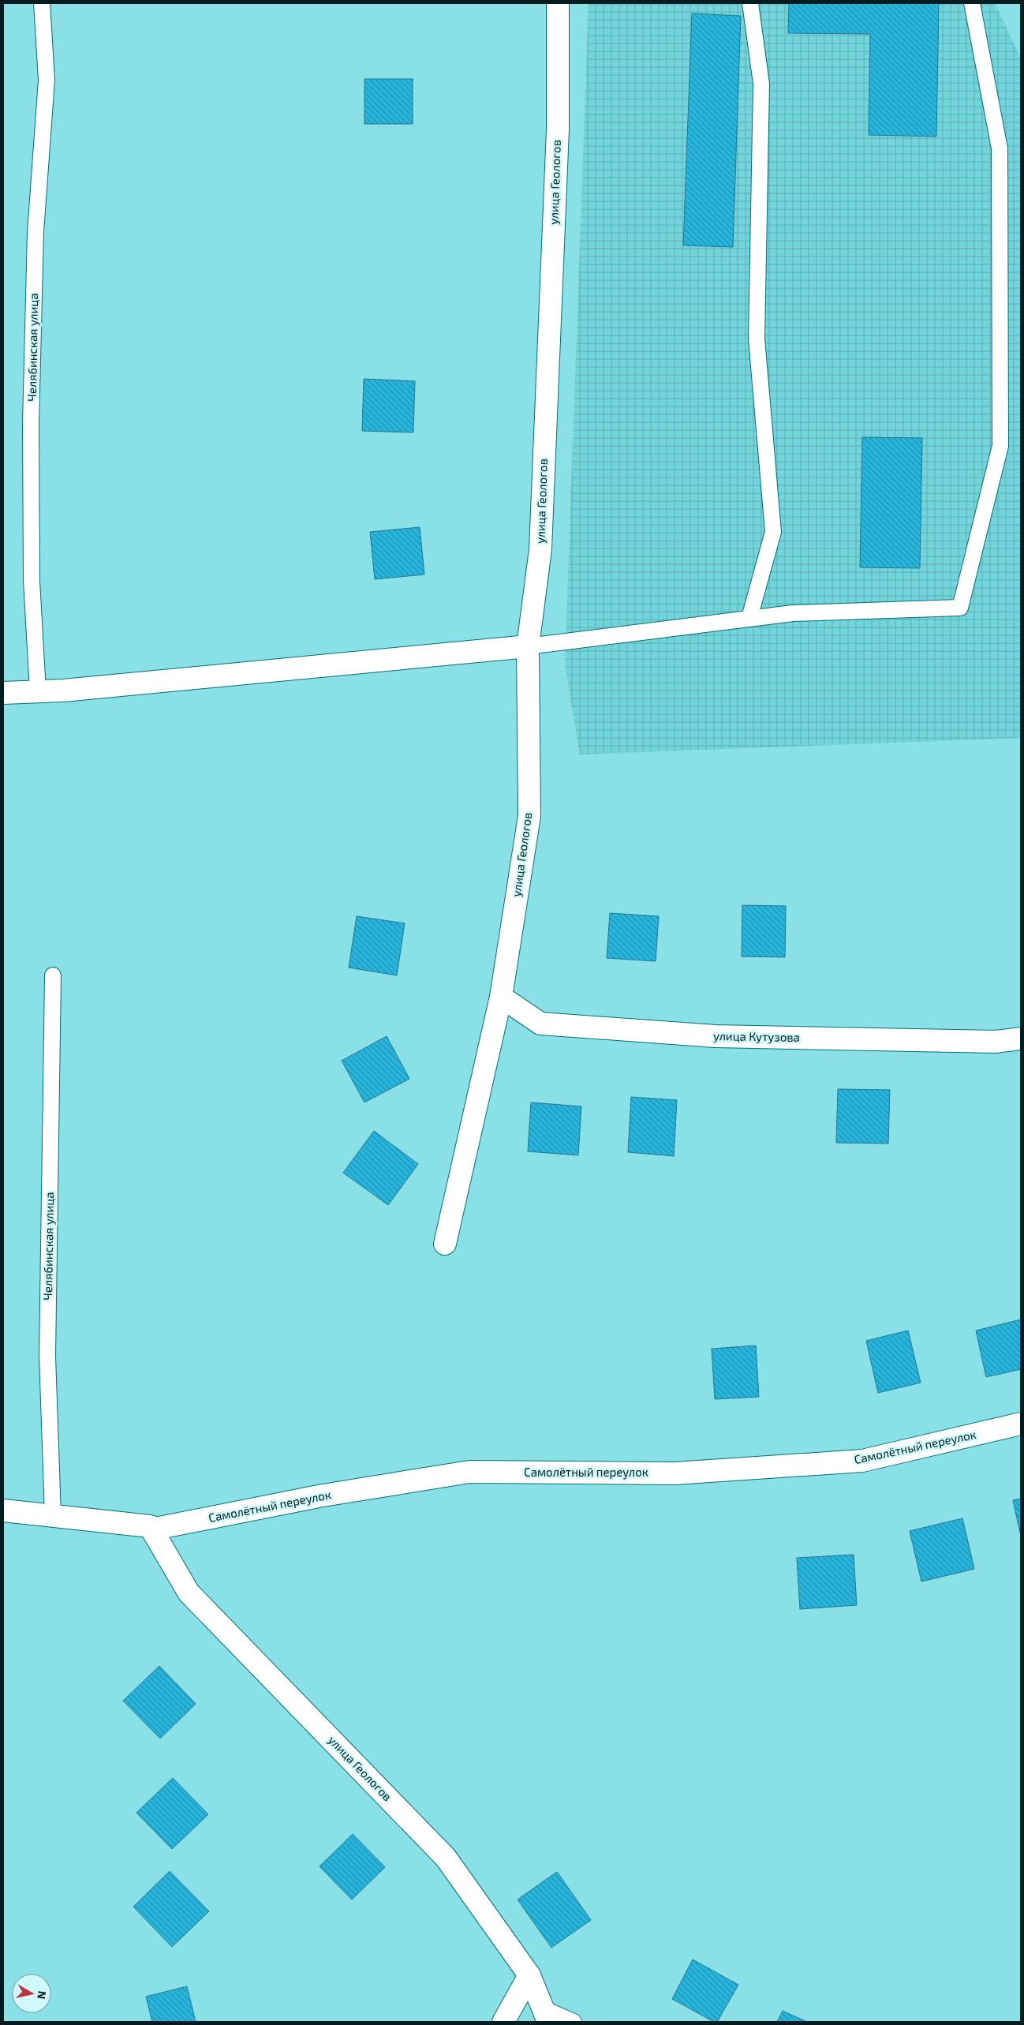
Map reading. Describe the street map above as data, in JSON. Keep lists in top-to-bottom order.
{
  "streets": {
    "street": ["улица Геологов", "улица Кутузова", "Самолётный переулок"],
    "lane": ["Челябинская улица"]
  },
  "crossings": [
    ["улица Геологов", "улица Кутузова"],
    ["улица Геологов", "Самолётный переулок"],
    ["Челябинская улица", "Самолётный переулок"]
  ],
  "north": "right"
}
